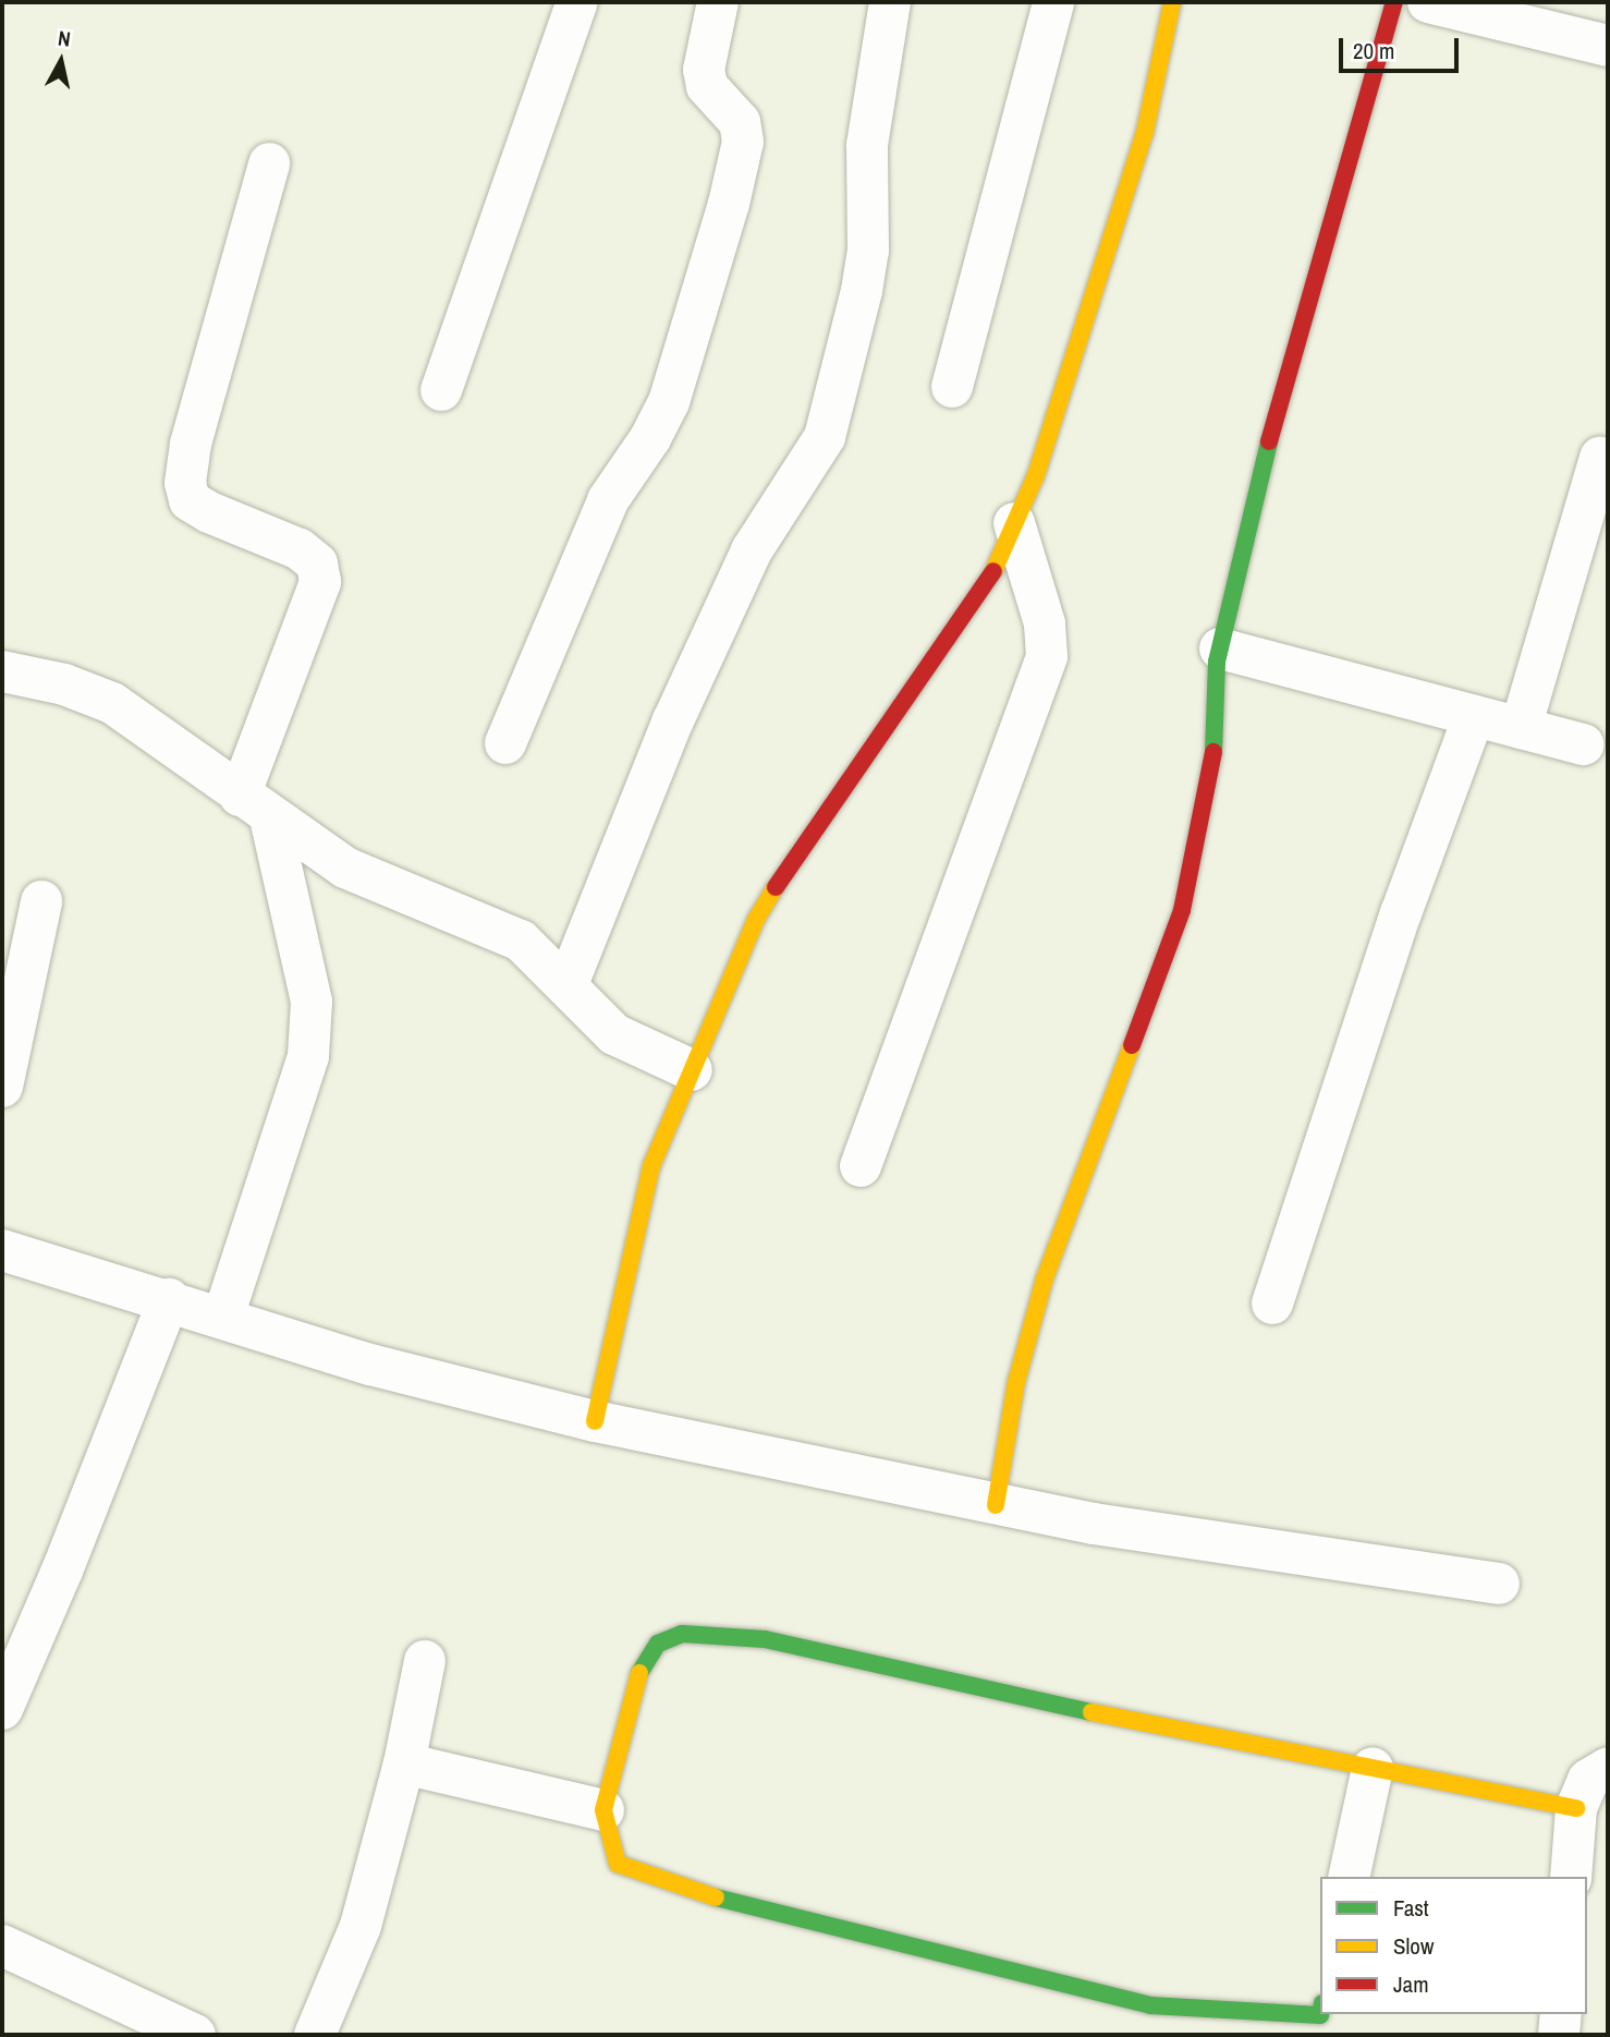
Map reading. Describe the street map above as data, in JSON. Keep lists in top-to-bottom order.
{
  "legend": ["Fast", "Slow", "Jam"],
  "scale_bar": "20 m",
  "north": "top"
}
